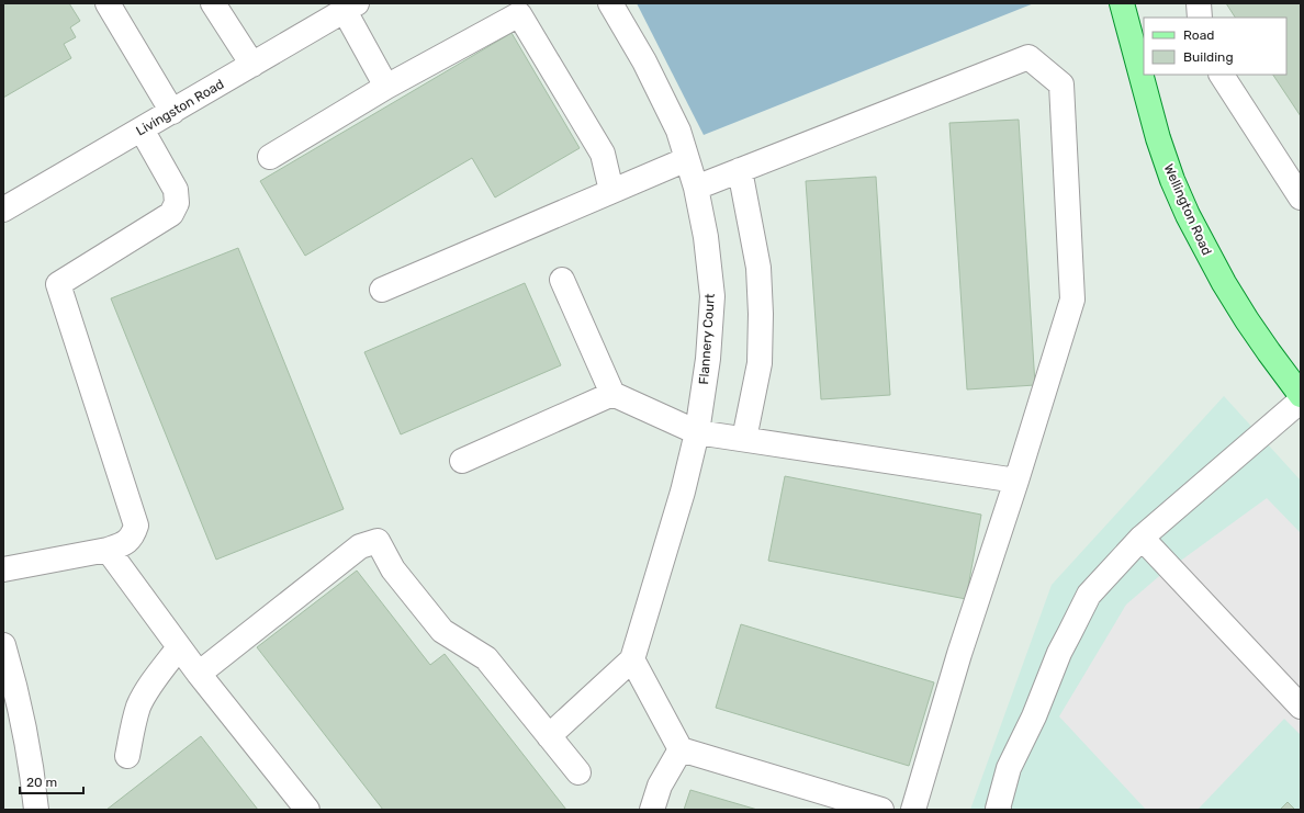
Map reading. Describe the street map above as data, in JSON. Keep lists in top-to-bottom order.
{
  "streets": {
    "main road": ["Wellington Road"],
    "street": ["Livingston Road", "Flannery Court"]
  },
  "legend": ["Road", "Building"],
  "scale_bar": "20 m"
}
